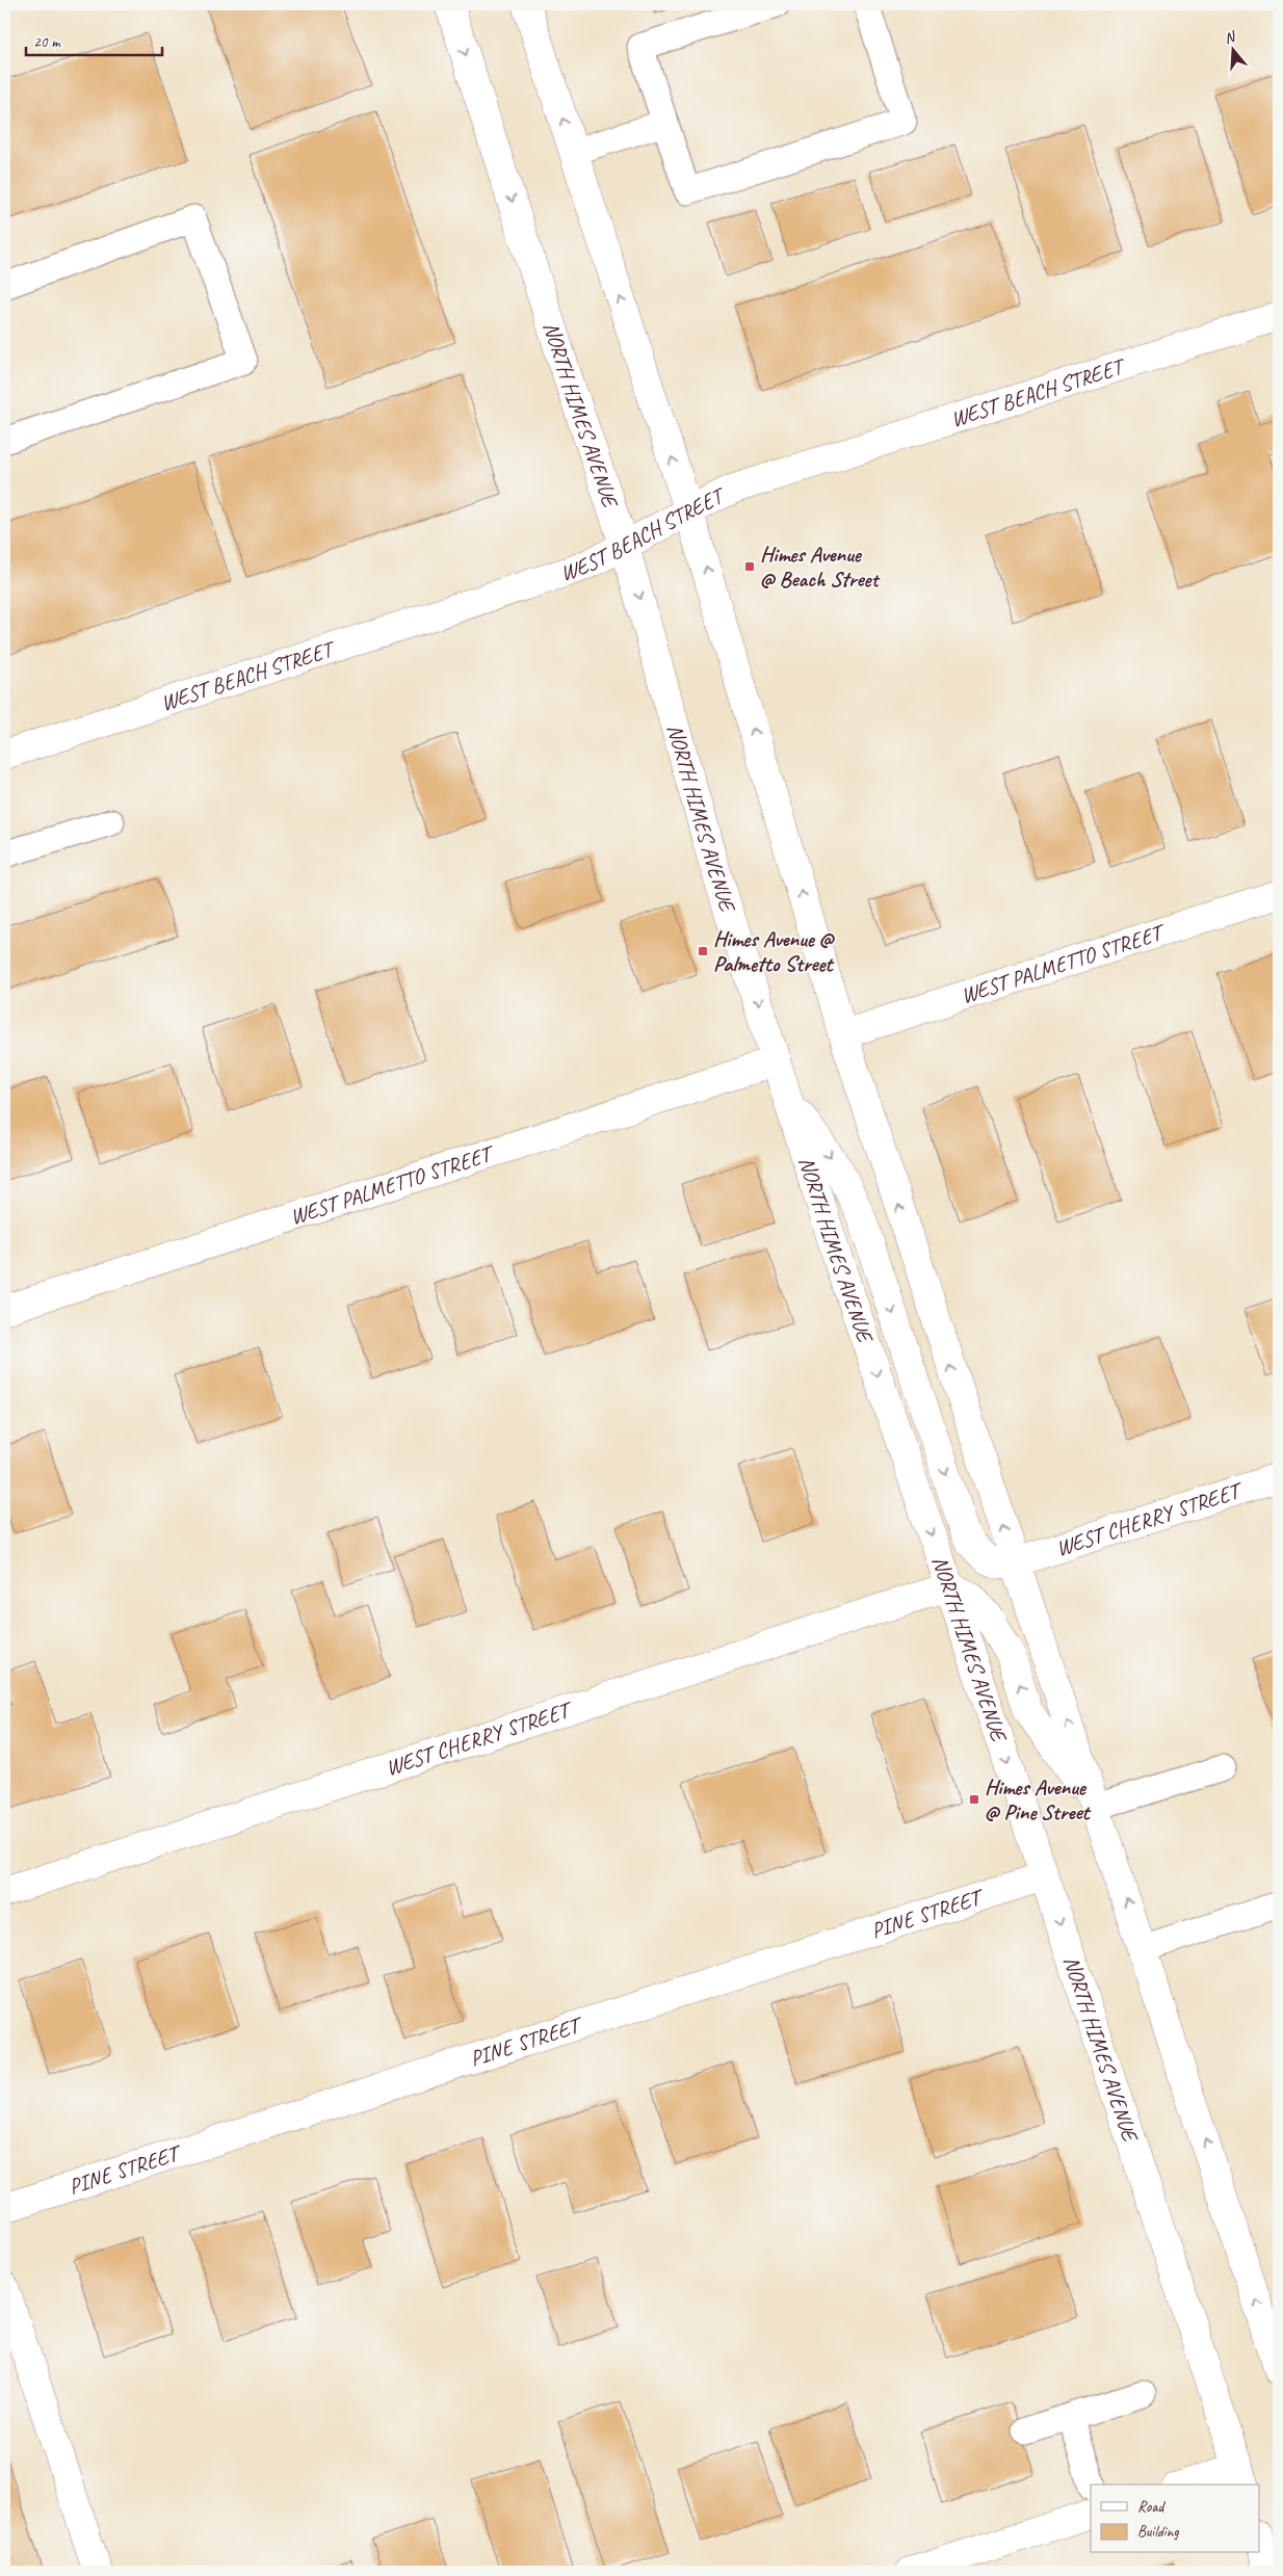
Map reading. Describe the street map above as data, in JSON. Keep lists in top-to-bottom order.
{
  "streets": {
    "street": [
      "WEST BEACH STREET",
      "NORTH HIMES AVENUE",
      "WEST PALMETTO STREET",
      "WEST CHERRY STREET",
      "PINE STREET"
    ]
  },
  "crossings": [
    ["WEST BEACH STREET", "NORTH HIMES AVENUE"],
    ["NORTH HIMES AVENUE", "WEST PALMETTO STREET"],
    ["NORTH HIMES AVENUE", "WEST CHERRY STREET"],
    ["NORTH HIMES AVENUE", "PINE STREET"]
  ],
  "places": {
    "transit": ["Himes Avenue @ Beach Street", "Himes Avenue @ Palmetto Street", "Himes Avenue @ Pine Street"]
  },
  "legend": ["Road", "Building"],
  "scale_bar": "20 m",
  "north": "top"
}
